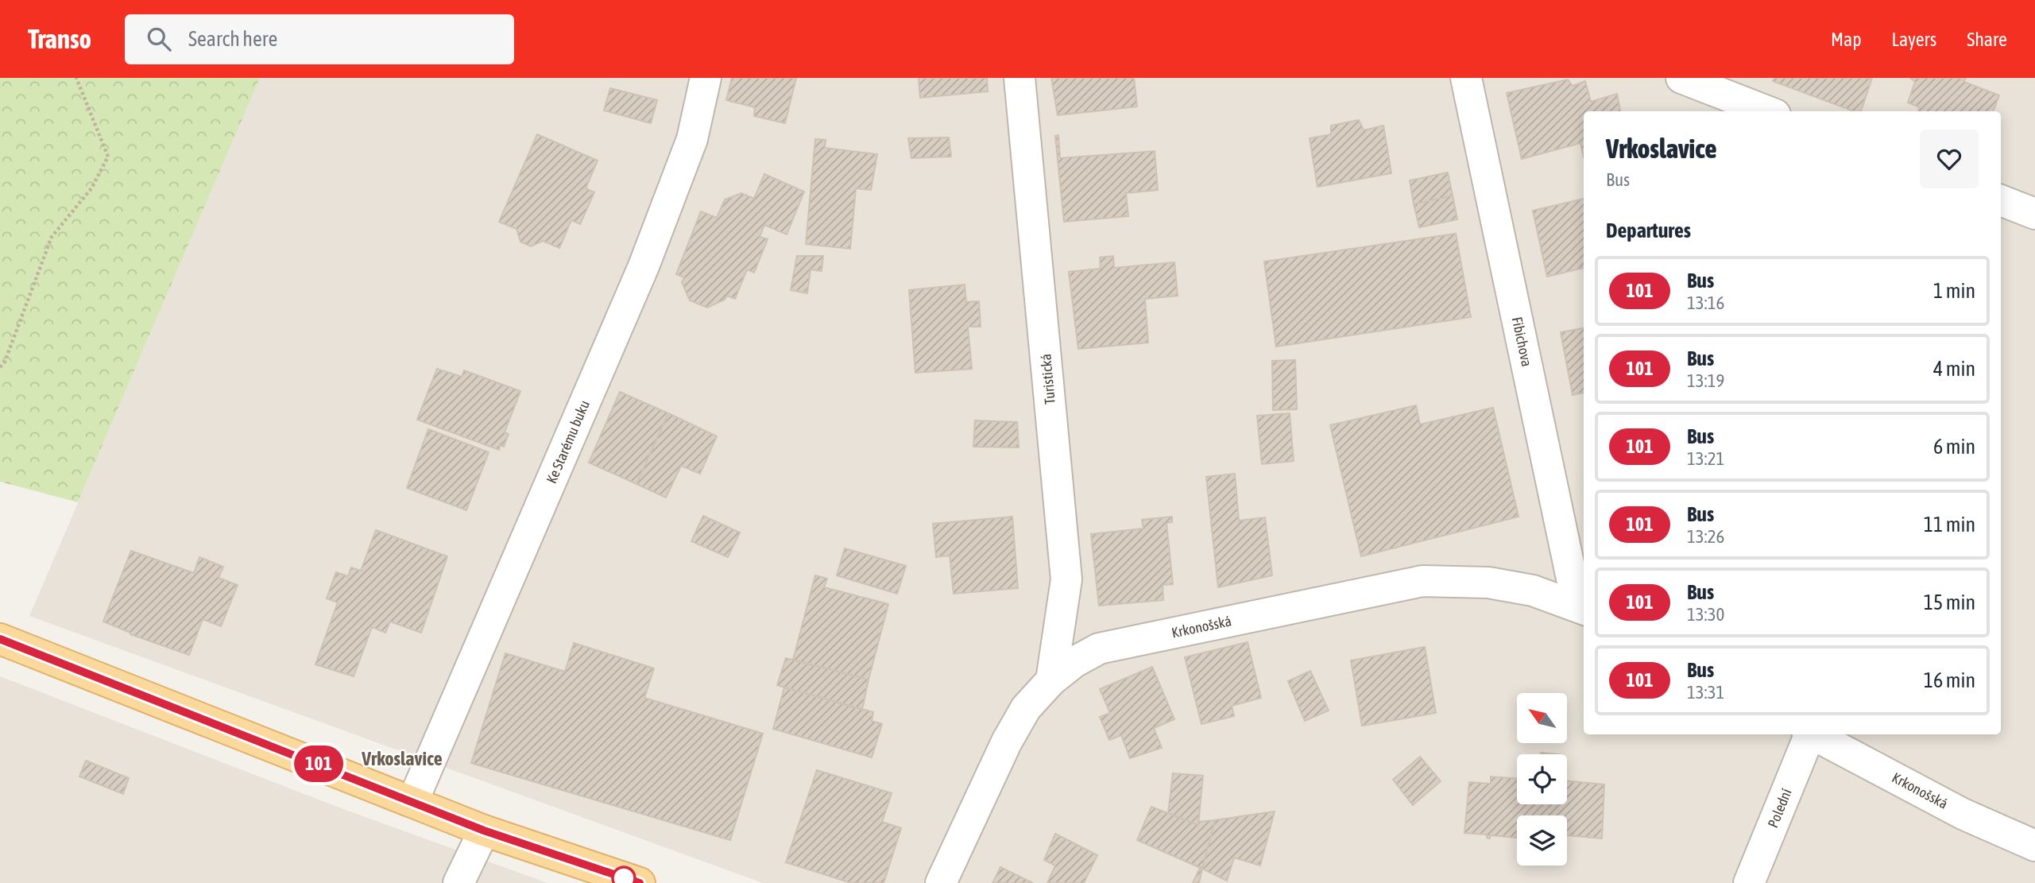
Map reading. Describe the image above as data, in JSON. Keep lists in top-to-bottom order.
{
  "streets": {
    "street": [
      "Fibichova",
      "Turistická",
      "Ke Starému buku",
      "Krkonošská",
      "Polední"
    ]
  },
  "crossings": [
    ["Fibichova", "Krkonošská"],
    ["Turistická", "Krkonošská"]
  ],
  "districts": ["Vrkoslavice"],
  "lines": ["bus line 101"],
  "north": "top left",
  "page": {
    "header": "Transo",
    "search": "Search here",
    "nav": ["Map", "Layers", "Share"],
    "on_map": "101",
    "heading": [
      ["Vrkoslavice", "Bus"],
      "Departures"
    ],
    "list": [
      {
        "mark": "101",
        "name": "Bus",
        "note": "13:16",
        "value": "1 min"
      },
      {
        "mark": "101",
        "name": "Bus",
        "note": "13:19",
        "value": "4 min"
      },
      {
        "mark": "101",
        "name": "Bus",
        "note": "13:21",
        "value": "6 min"
      },
      {
        "mark": "101",
        "name": "Bus",
        "note": "13:26",
        "value": "11 min"
      },
      {
        "mark": "101",
        "name": "Bus",
        "note": "13:30",
        "value": "15 min"
      },
      {
        "mark": "101",
        "name": "Bus",
        "note": "13:31",
        "value": "16 min"
      }
    ]
  }
}
